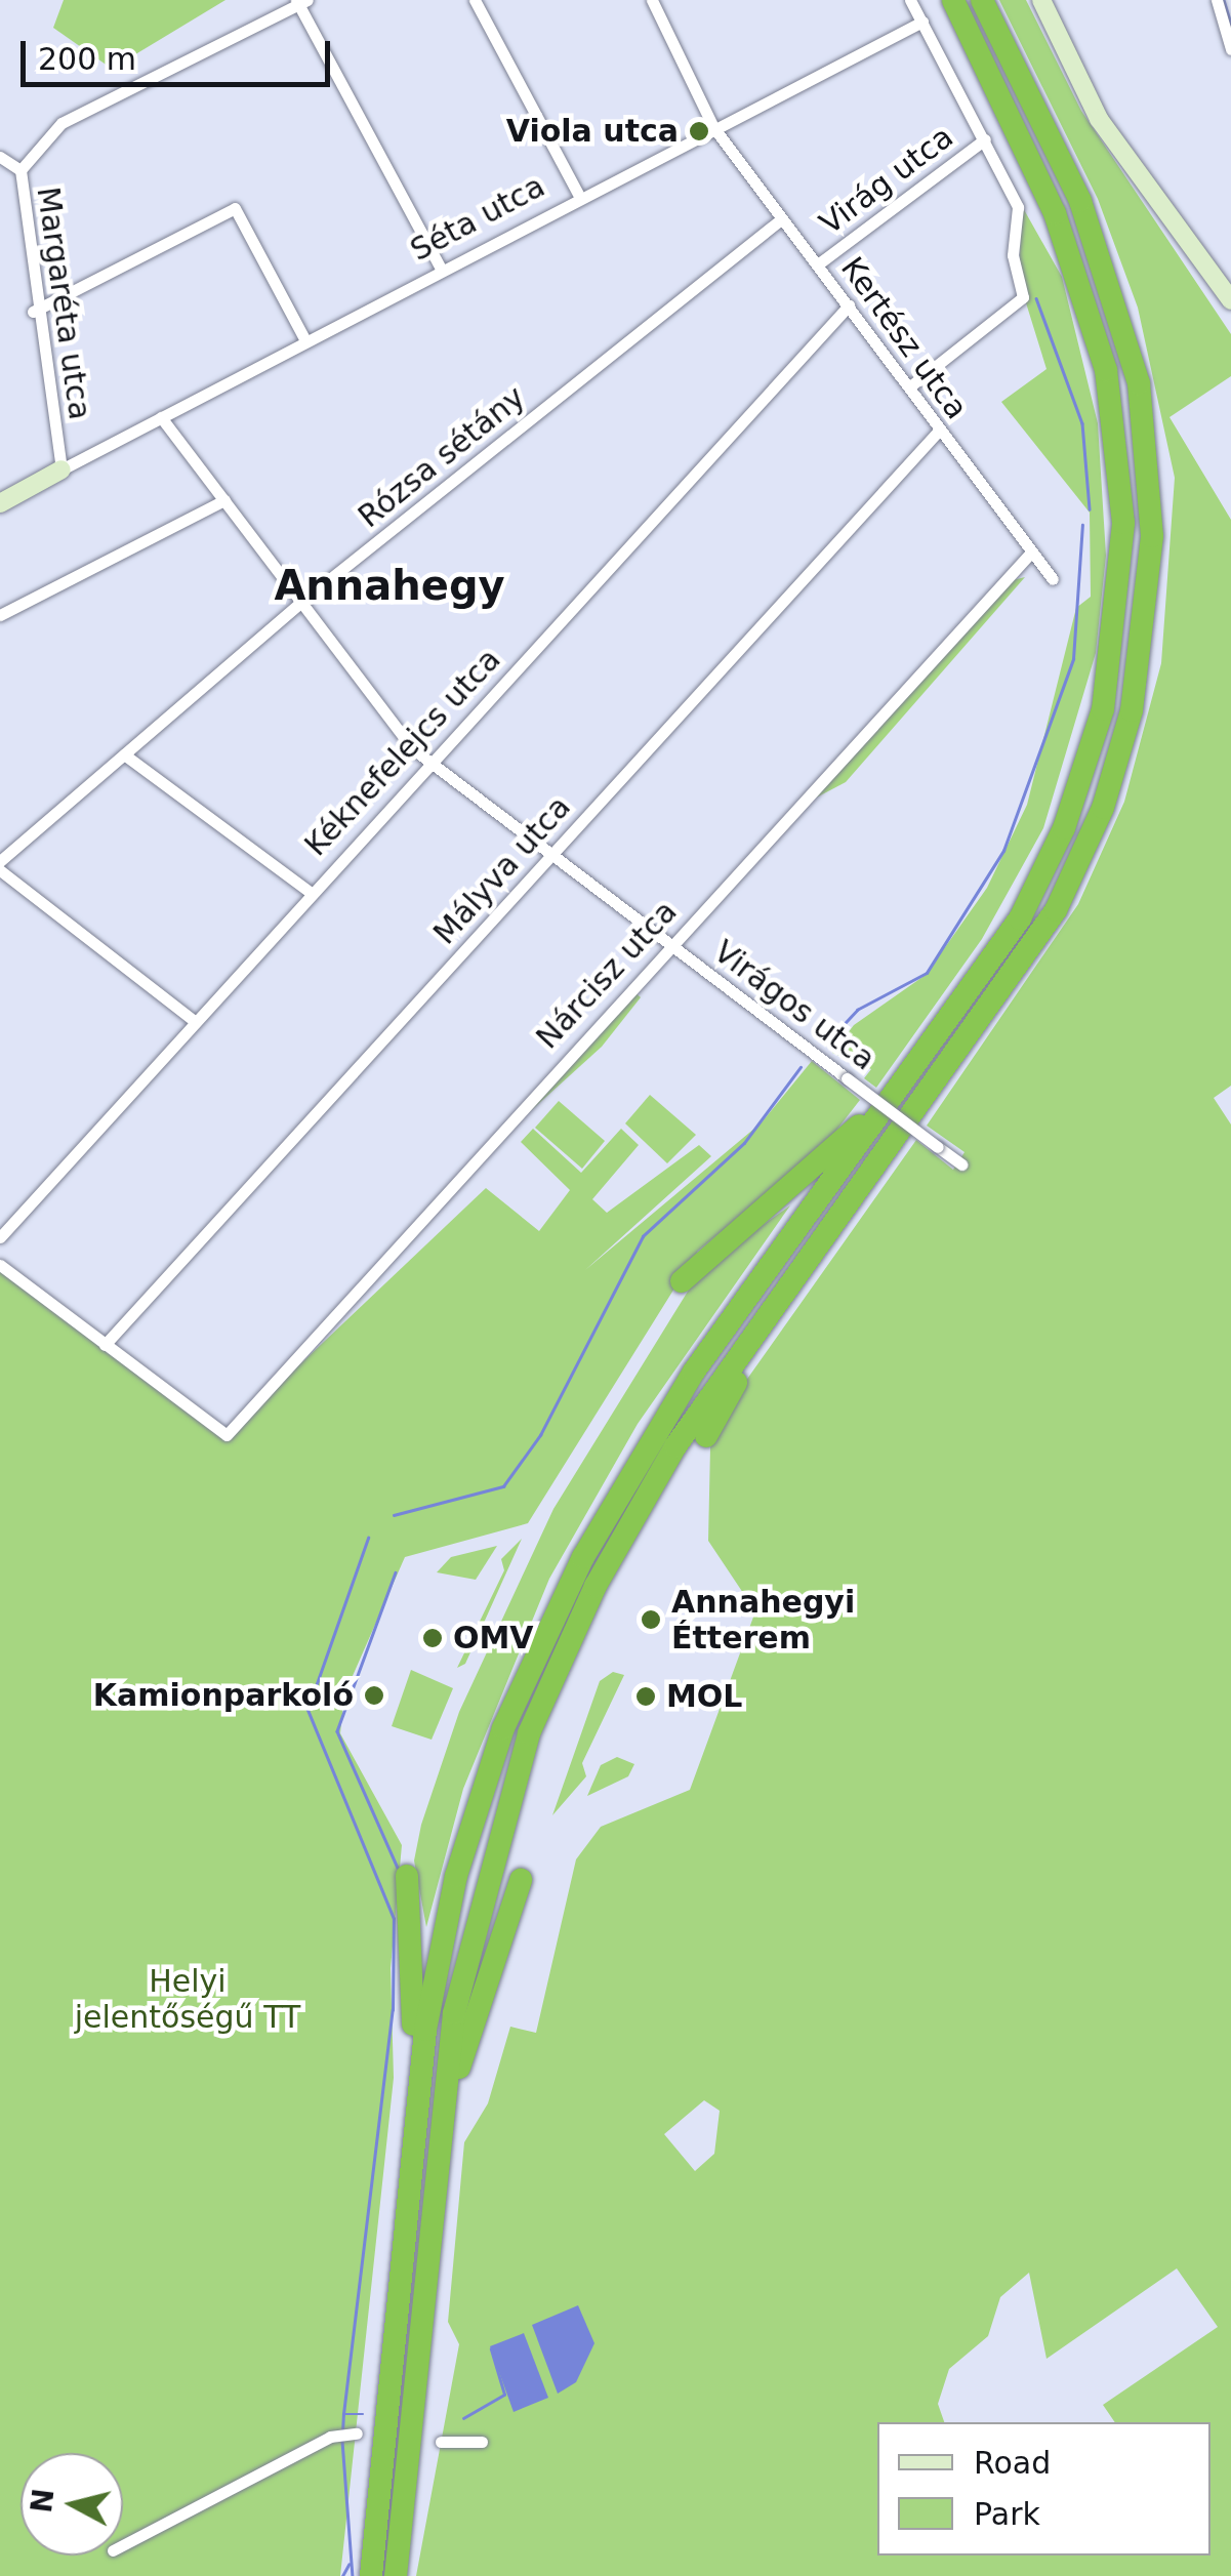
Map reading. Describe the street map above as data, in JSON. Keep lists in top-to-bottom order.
{
  "streets": {
    "street": [
      "Virág utca",
      "Séta utca",
      "Margaréta utca",
      "Kertész utca",
      "Rózsa sétány",
      "Kéknefelejcs utca",
      "Mályva utca",
      "Nárcisz utca",
      "Virágos utca"
    ]
  },
  "crossings": [
    ["Virág utca", "Kertész utca"],
    ["Séta utca", "Margaréta utca"],
    ["Séta utca", "Kertész utca"],
    ["Séta utca", "Virágos utca"],
    ["Kertész utca", "Rózsa sétány"],
    ["Kertész utca", "Kéknefelejcs utca"],
    ["Kertész utca", "Mályva utca"],
    ["Kertész utca", "Nárcisz utca"],
    ["Rózsa sétány", "Virágos utca"],
    ["Kéknefelejcs utca", "Virágos utca"],
    ["Mályva utca", "Nárcisz utca"],
    ["Mályva utca", "Virágos utca"],
    ["Nárcisz utca", "Virágos utca"]
  ],
  "districts": ["Annahegy"],
  "parks": ["Helyi jelentőségű TT"],
  "places": [
    "Viola utca",
    "Annahegyi Étterem",
    "OMV",
    "Kamionparkoló",
    "MOL"
  ],
  "legend": ["Road", "Park"],
  "scale_bar": "200 m",
  "north": "left"
}
